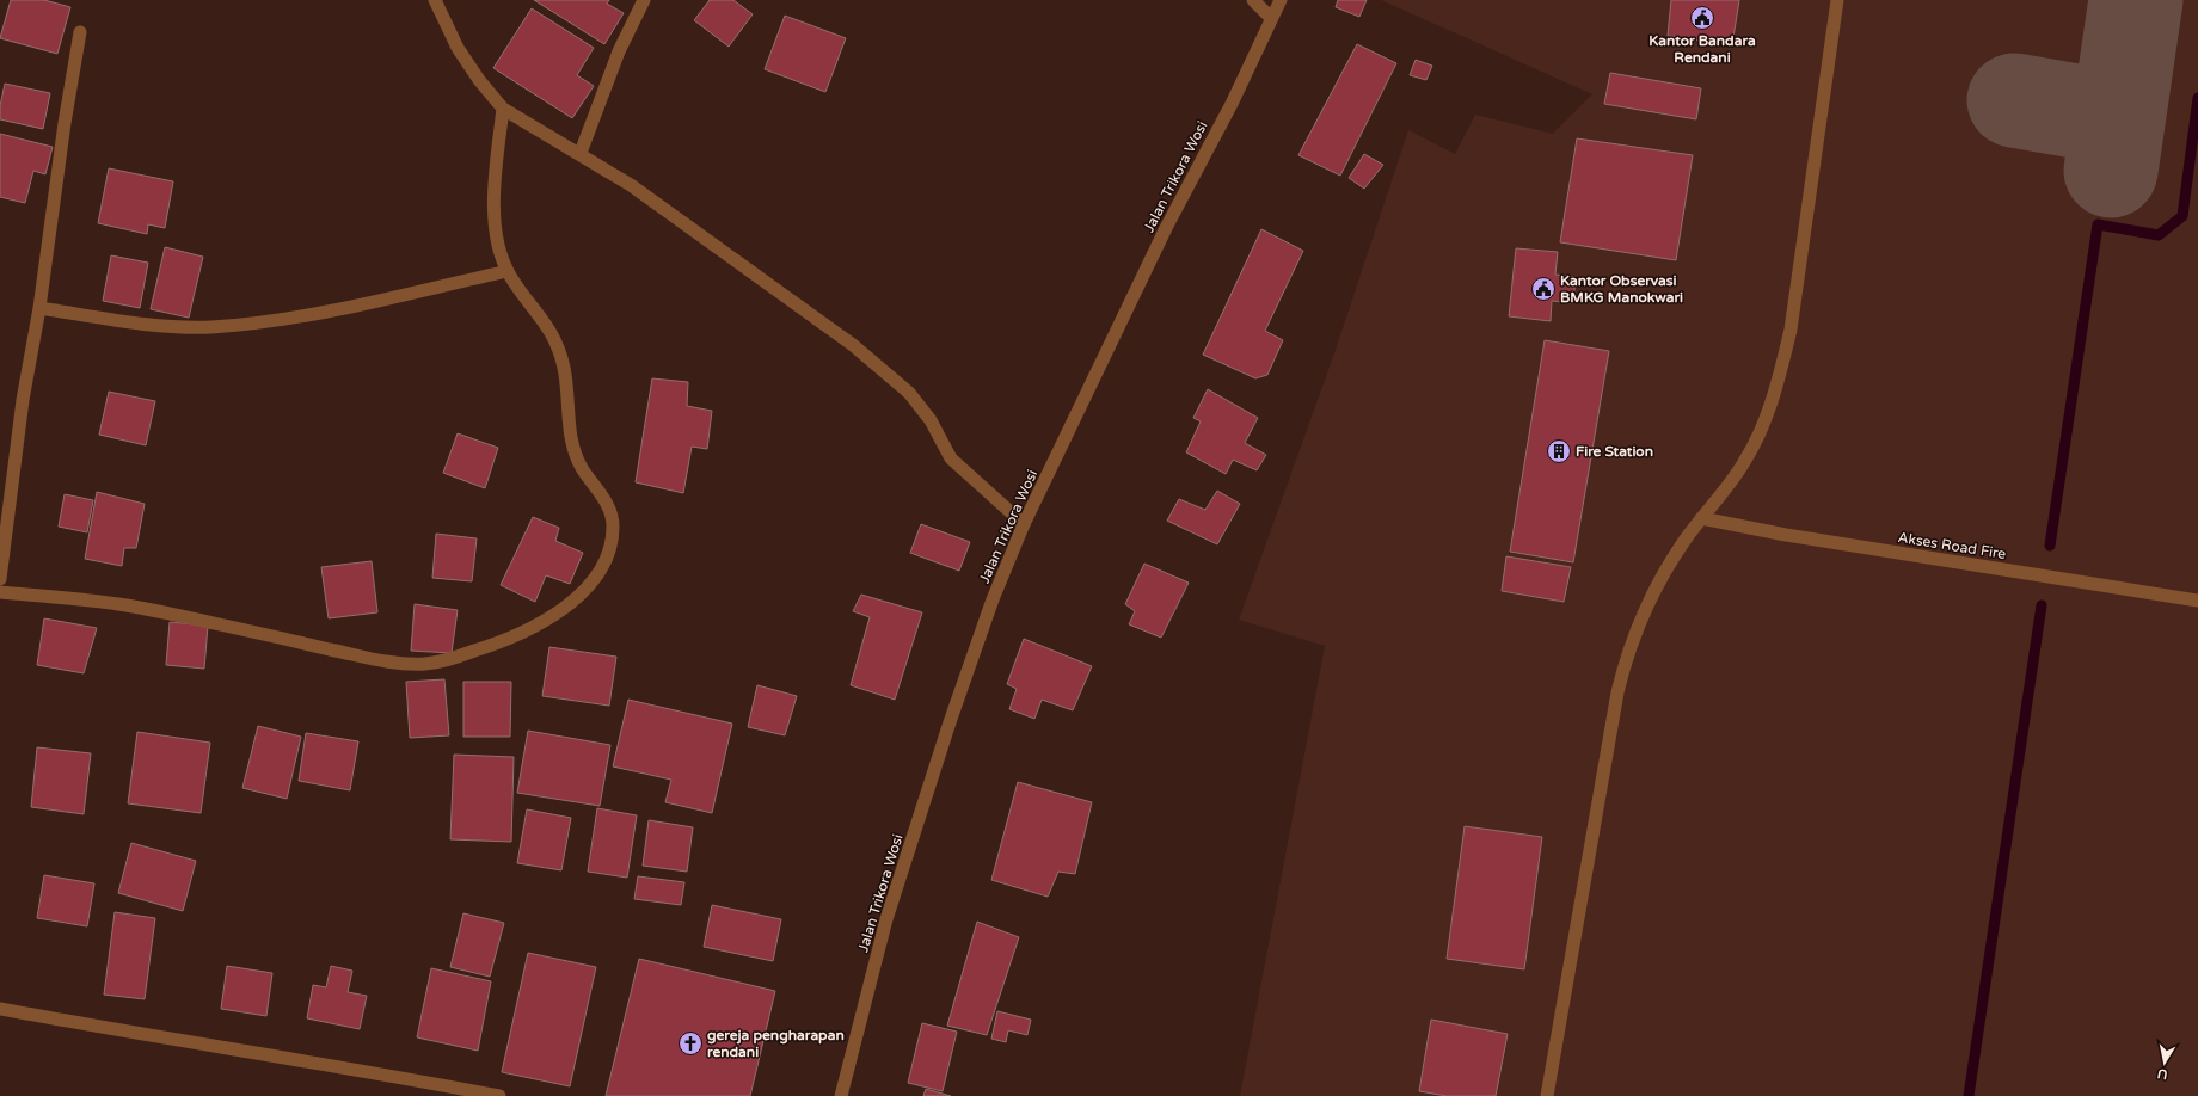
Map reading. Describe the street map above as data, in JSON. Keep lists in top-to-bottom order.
{
  "streets": {
    "street": ["Jalan Trikora Wosi", "Akses Road Fire"]
  },
  "places": {
    "public building": ["Kantor Bandara Rendani", "Kantor Observasi BMKG Manokwari"],
    "building": ["Fire Station"],
    "church": ["gereja pengharapan rendani"]
  },
  "north": "bottom"
}
